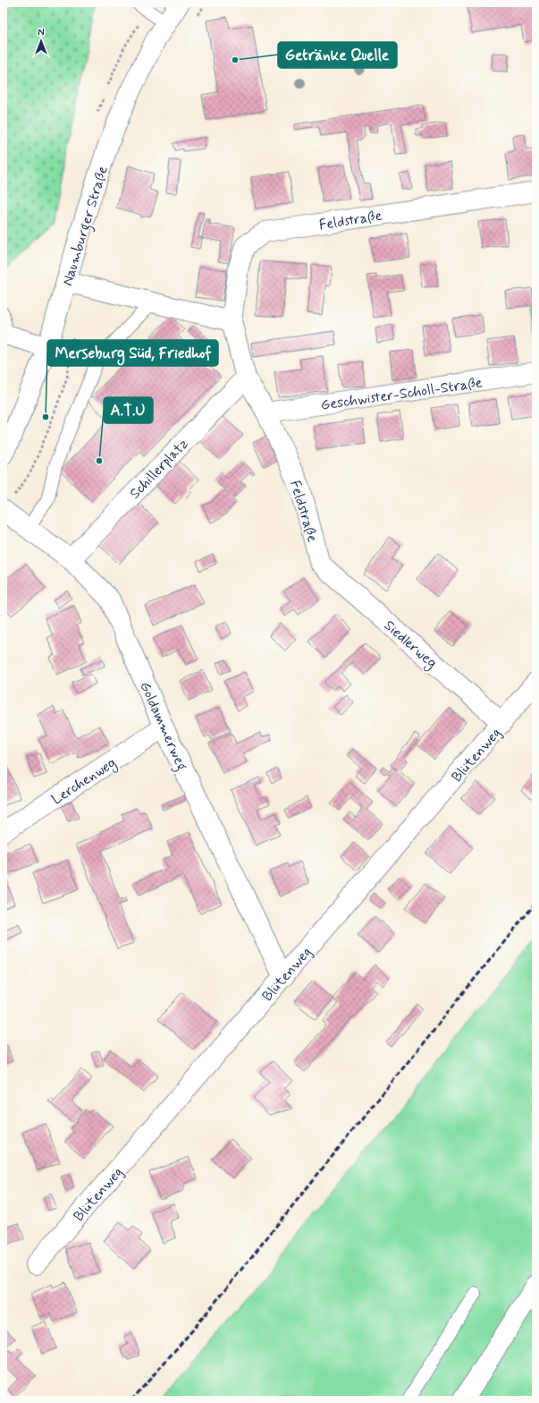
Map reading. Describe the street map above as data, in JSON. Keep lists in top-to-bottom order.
{
  "streets": {
    "street": [
      "Feldstraße",
      "Naumburger Straße",
      "Geschwister-Scholl-Straße",
      "Schillerplatz",
      "Siedlerweg",
      "Goldammerweg",
      "Blütenweg",
      "Lerchenweg"
    ]
  },
  "crossings": [
    ["Feldstraße", "Geschwister-Scholl-Straße"],
    ["Feldstraße", "Schillerplatz"],
    ["Feldstraße", "Siedlerweg"],
    ["Schillerplatz", "Goldammerweg"],
    ["Siedlerweg", "Blütenweg"],
    ["Goldammerweg", "Blütenweg"],
    ["Goldammerweg", "Lerchenweg"]
  ],
  "places": ["Getränke Quelle", "Merseburg Süd, Friedhof", "A.T.U"],
  "north": "top"
}
